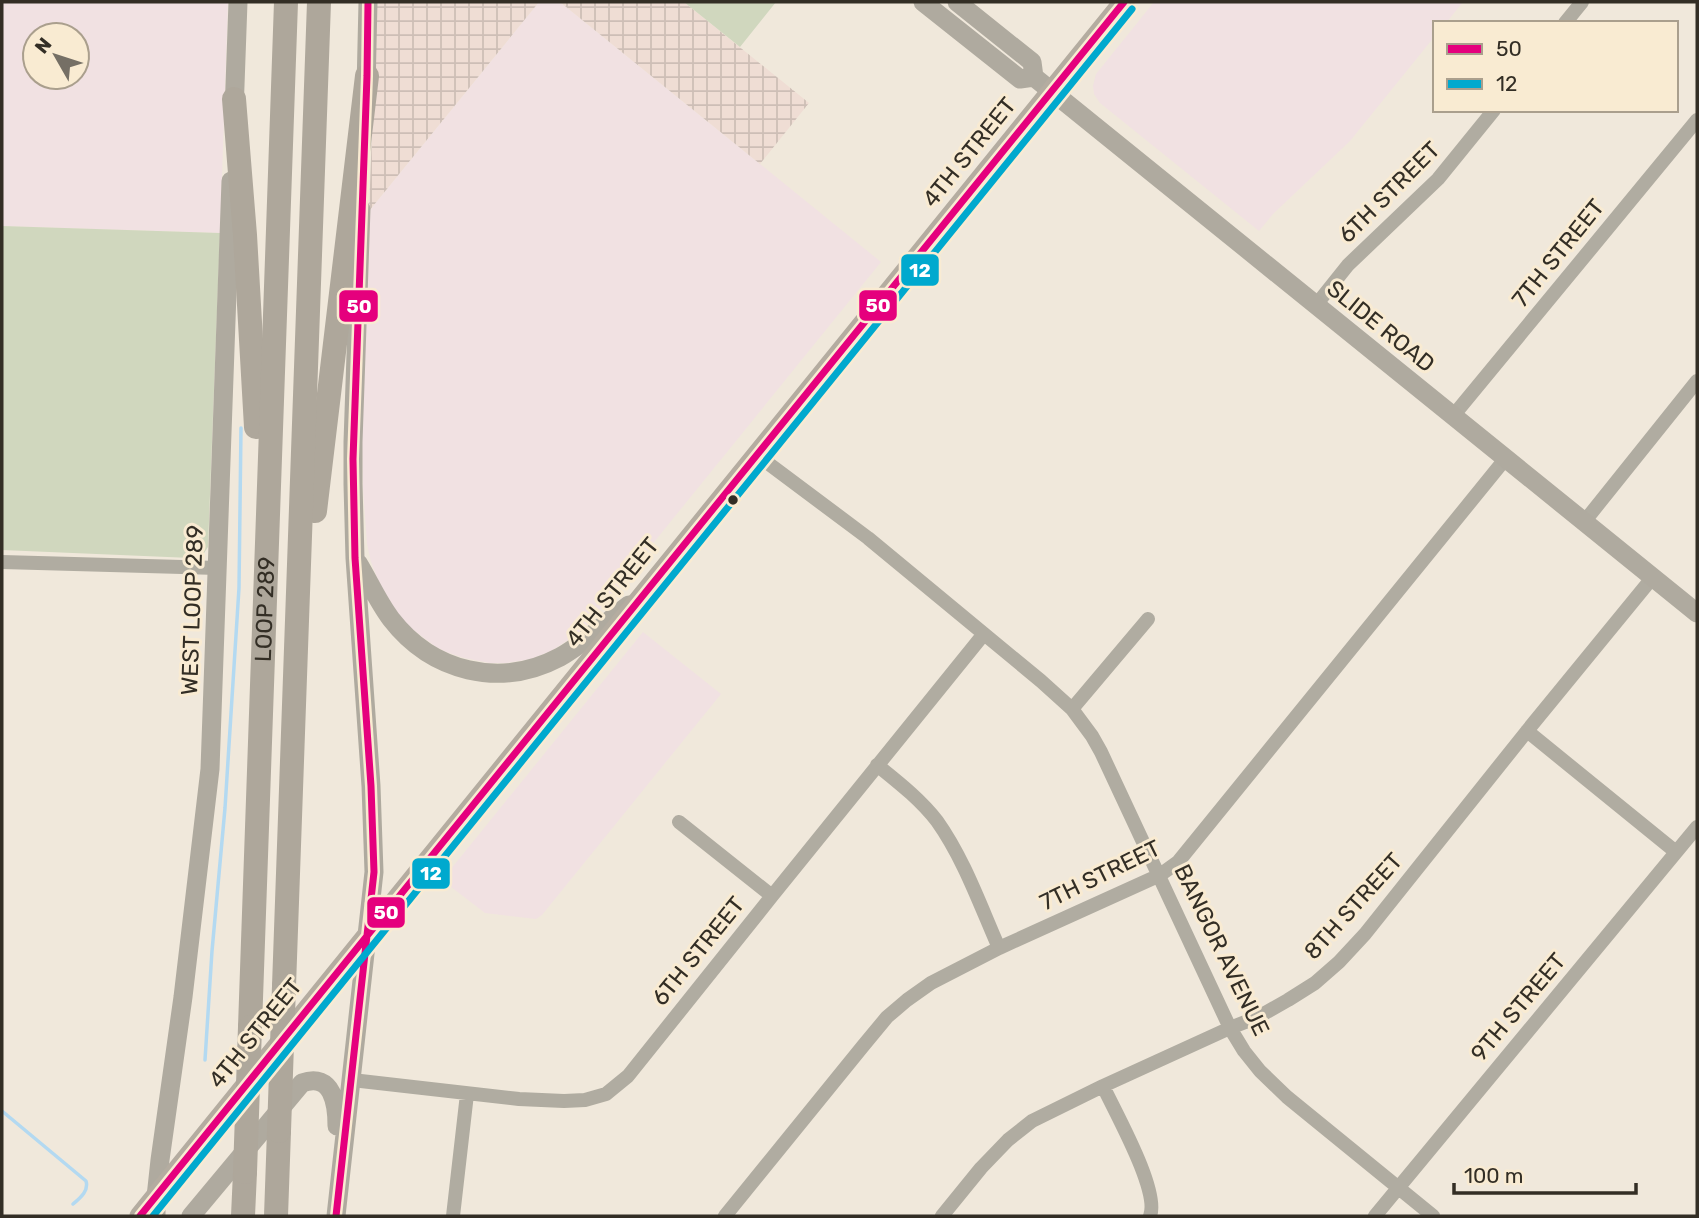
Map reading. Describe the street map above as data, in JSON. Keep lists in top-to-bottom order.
{
  "streets": {
    "highway": ["LOOP 289"],
    "main road": ["4TH STREET", "SLIDE ROAD", "WEST LOOP 289"],
    "street": [
      "6TH STREET",
      "7TH STREET",
      "8TH STREET",
      "BANGOR AVENUE",
      "9TH STREET"
    ]
  },
  "crossings": [
    ["4TH STREET", "SLIDE ROAD"],
    ["4TH STREET", "WEST LOOP 289"],
    ["4TH STREET", "BANGOR AVENUE"],
    ["6TH STREET", "SLIDE ROAD"],
    ["6TH STREET", "BANGOR AVENUE"],
    ["7TH STREET", "SLIDE ROAD"],
    ["7TH STREET", "BANGOR AVENUE"],
    ["SLIDE ROAD", "8TH STREET"],
    ["8TH STREET", "BANGOR AVENUE"],
    ["BANGOR AVENUE", "9TH STREET"]
  ],
  "lines": ["transit line 50", "transit line 12"],
  "legend": ["50", "12"],
  "scale_bar": "100 m",
  "north": "top left"
}
